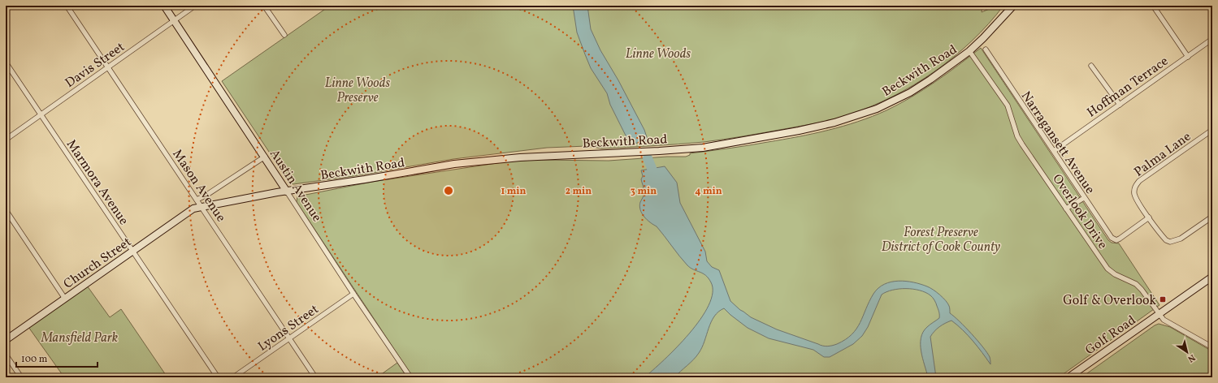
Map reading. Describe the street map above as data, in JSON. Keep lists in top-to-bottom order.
{
  "streets": {
    "street": [
      "Davis Street",
      "Beckwith Road",
      "Hoffman Terrace",
      "Narragansett Avenue",
      "Palma Lane",
      "Marmora Avenue",
      "Mason Avenue",
      "Austin Avenue",
      "Overlook Drive",
      "Church Street",
      "Lyons Street",
      "Golf Road"
    ]
  },
  "crossings": [
    ["Davis Street", "Marmora Avenue"],
    ["Davis Street", "Mason Avenue"],
    ["Davis Street", "Austin Avenue"],
    ["Beckwith Road", "Mason Avenue"],
    ["Beckwith Road", "Austin Avenue"],
    ["Beckwith Road", "Overlook Drive"],
    ["Beckwith Road", "Church Street"],
    ["Hoffman Terrace", "Narragansett Avenue"],
    ["Narragansett Avenue", "Palma Lane"],
    ["Marmora Avenue", "Church Street"],
    ["Mason Avenue", "Church Street"],
    ["Mason Avenue", "Lyons Street"],
    ["Austin Avenue", "Lyons Street"],
    ["Overlook Drive", "Golf Road"]
  ],
  "parks": [
    "Linne Woods",
    "Linne Woods Preserve",
    "Forest Preserve District of Cook County",
    "Mansfield Park"
  ],
  "places": {
    "transit": ["Golf & Overlook"]
  },
  "scale_bar": "100 m",
  "north": "bottom right",
  "rings": [
    "1 min",
    "2 min",
    "3 min",
    "4 min"
  ]
}
